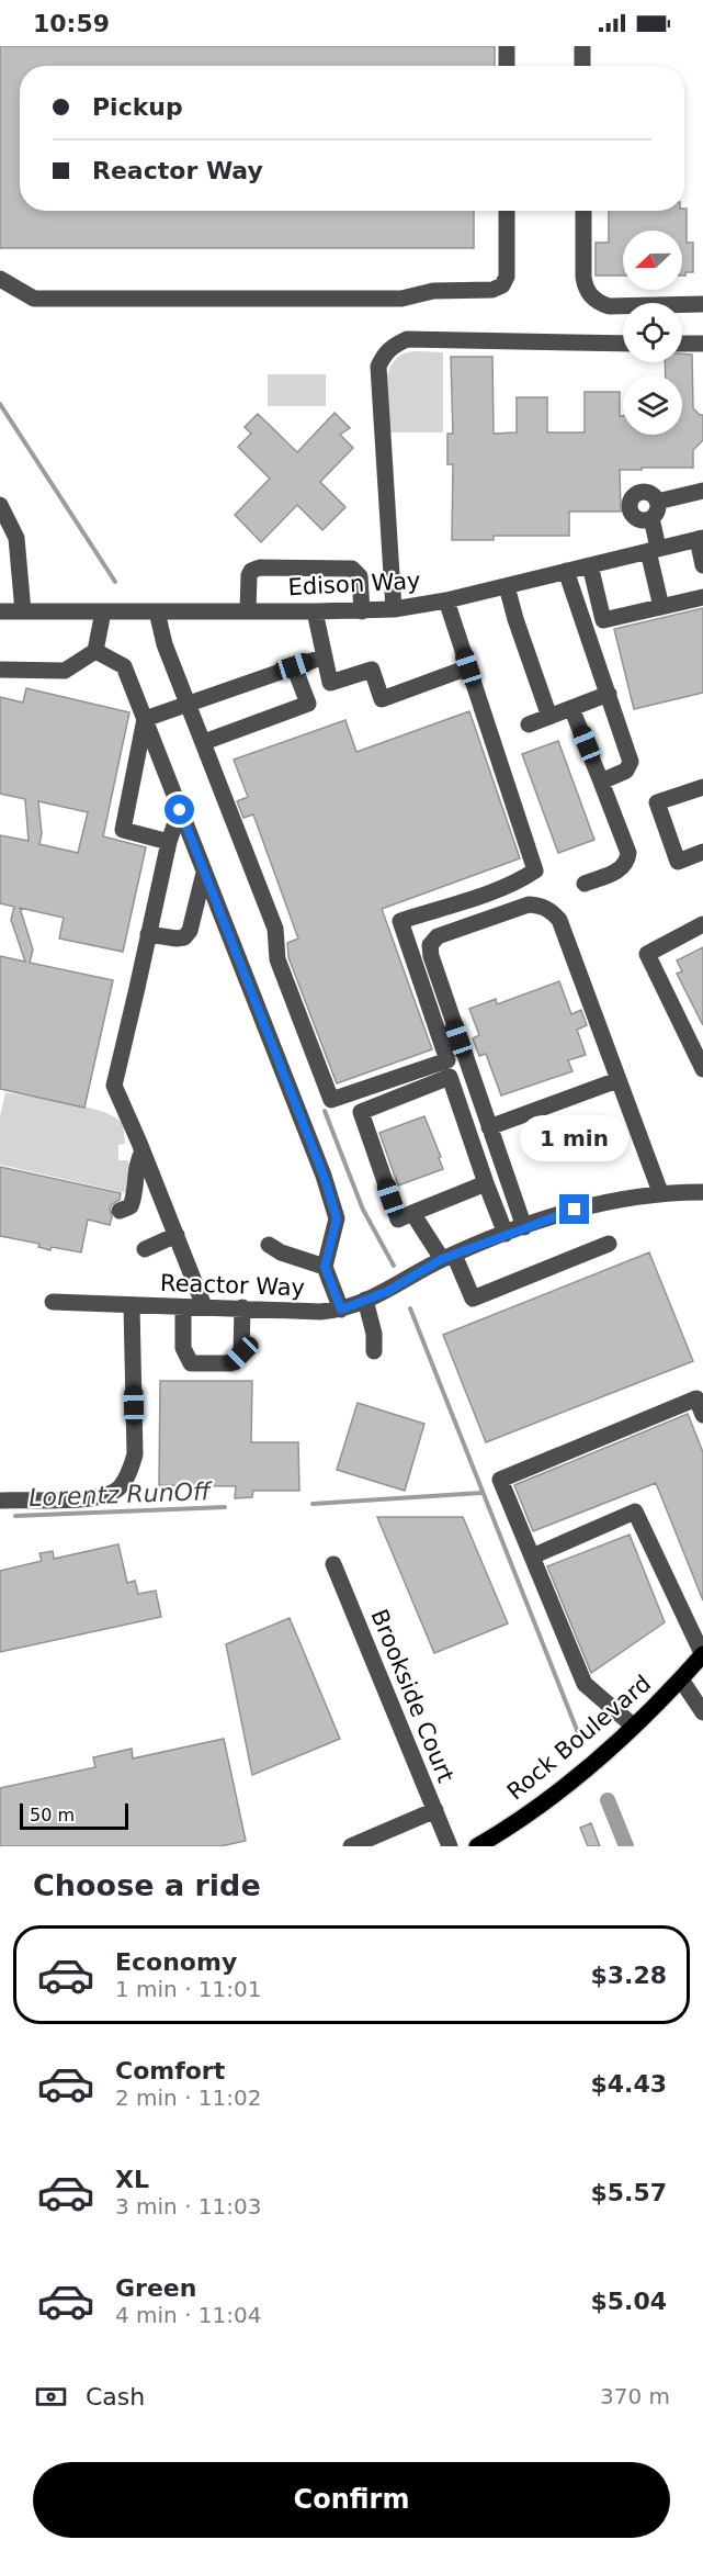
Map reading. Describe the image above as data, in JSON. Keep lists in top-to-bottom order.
{
  "streets": {
    "main road": ["Rock Boulevard"],
    "street": ["Edison Way", "Reactor Way", "Brookside Court"]
  },
  "water": ["Lorentz RunOff"],
  "scale_bar": "50 m",
  "north": "left",
  "page": {
    "status": "10:59",
    "banner": ["Pickup", "Reactor Way"],
    "bubble": "1 min",
    "scale": "50 m",
    "heading": "Choose a ride",
    "list": [
      {
        "name": "Economy",
        "note": "1 min · 11:01",
        "value": "$3.28"
      },
      {
        "name": "Comfort",
        "note": "2 min · 11:02",
        "value": "$4.43"
      },
      {
        "name": "XL",
        "note": "3 min · 11:03",
        "value": "$5.57"
      },
      {
        "name": "Green",
        "note": "4 min · 11:04",
        "value": "$5.04"
      }
    ],
    "pay": ["Cash", "370 m"],
    "buttons": "Confirm"
  }
}
